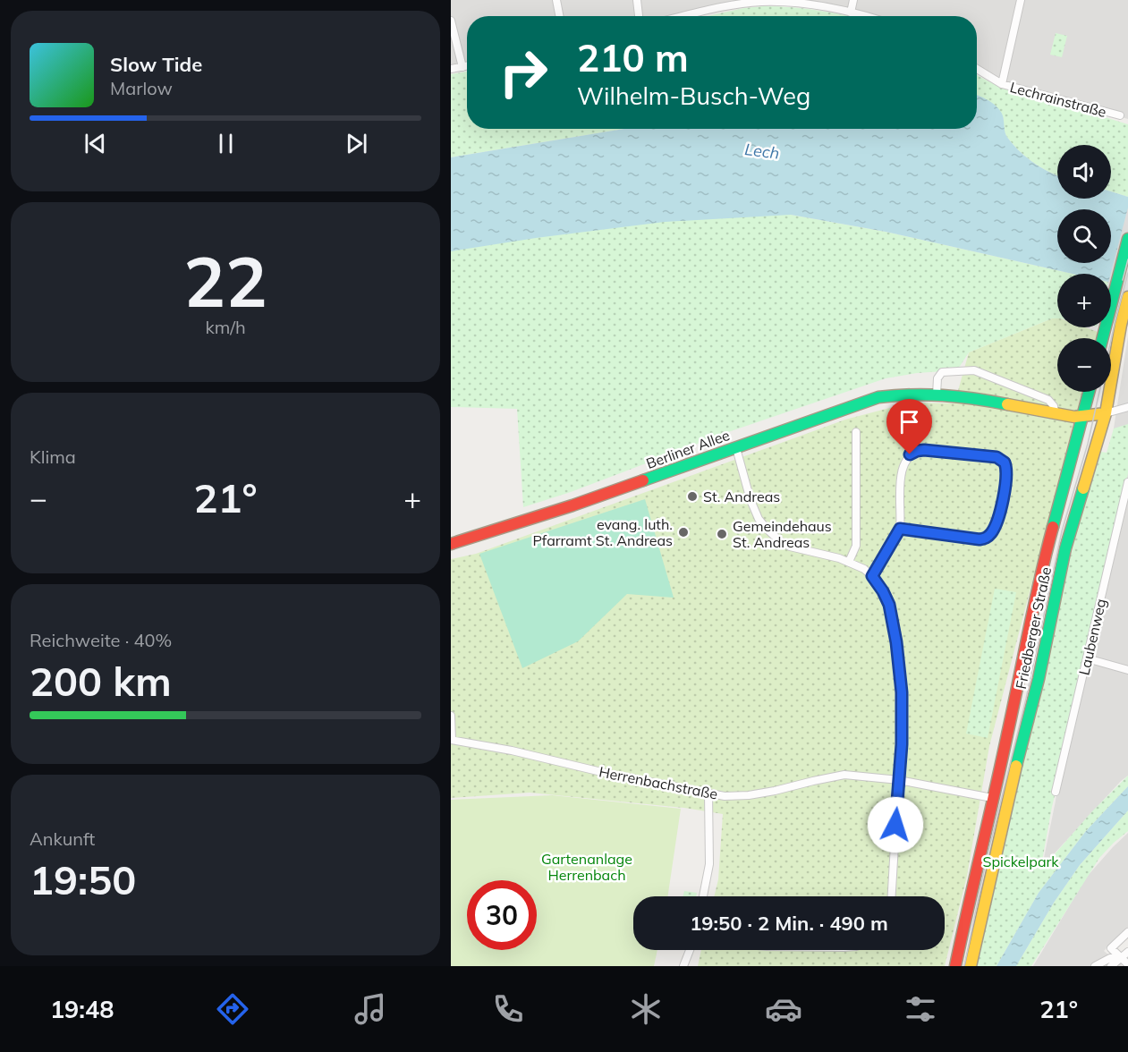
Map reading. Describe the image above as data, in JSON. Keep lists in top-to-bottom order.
{
  "streets": {
    "main road": ["Berliner Allee", "Friedberger Straße"],
    "street": ["Lechrainstraße", "Laubenweg", "Herrenbachstraße"]
  },
  "crossings": [
    ["Berliner Allee", "Friedberger Straße"],
    ["Friedberger Straße", "Herrenbachstraße"]
  ],
  "water": ["Lech"],
  "parks": ["Gartenanlage Herrenbach", "Spickelpark"],
  "places": ["St. Andreas", "evang. luth. Pfarramt St. Andreas", "Gemeindehaus St. Andreas"],
  "page": {
    "turn": ["210 m", "Wilhelm-Busch-Weg"],
    "song": ["Slow Tide", "Marlow"],
    "map_buttons": ["+", "−"],
    "tile": [
      ["22", "km/h"],
      "Klima",
      ["Reichweite · 40%", "200 km"],
      ["Ankunft", "19:50"]
    ],
    "heat": ["−", "21°", "+"],
    "limit": "30",
    "trip": "19:50 · 2 Min. · 490 m",
    "tabs": ["19:48", "21°"]
  }
}
